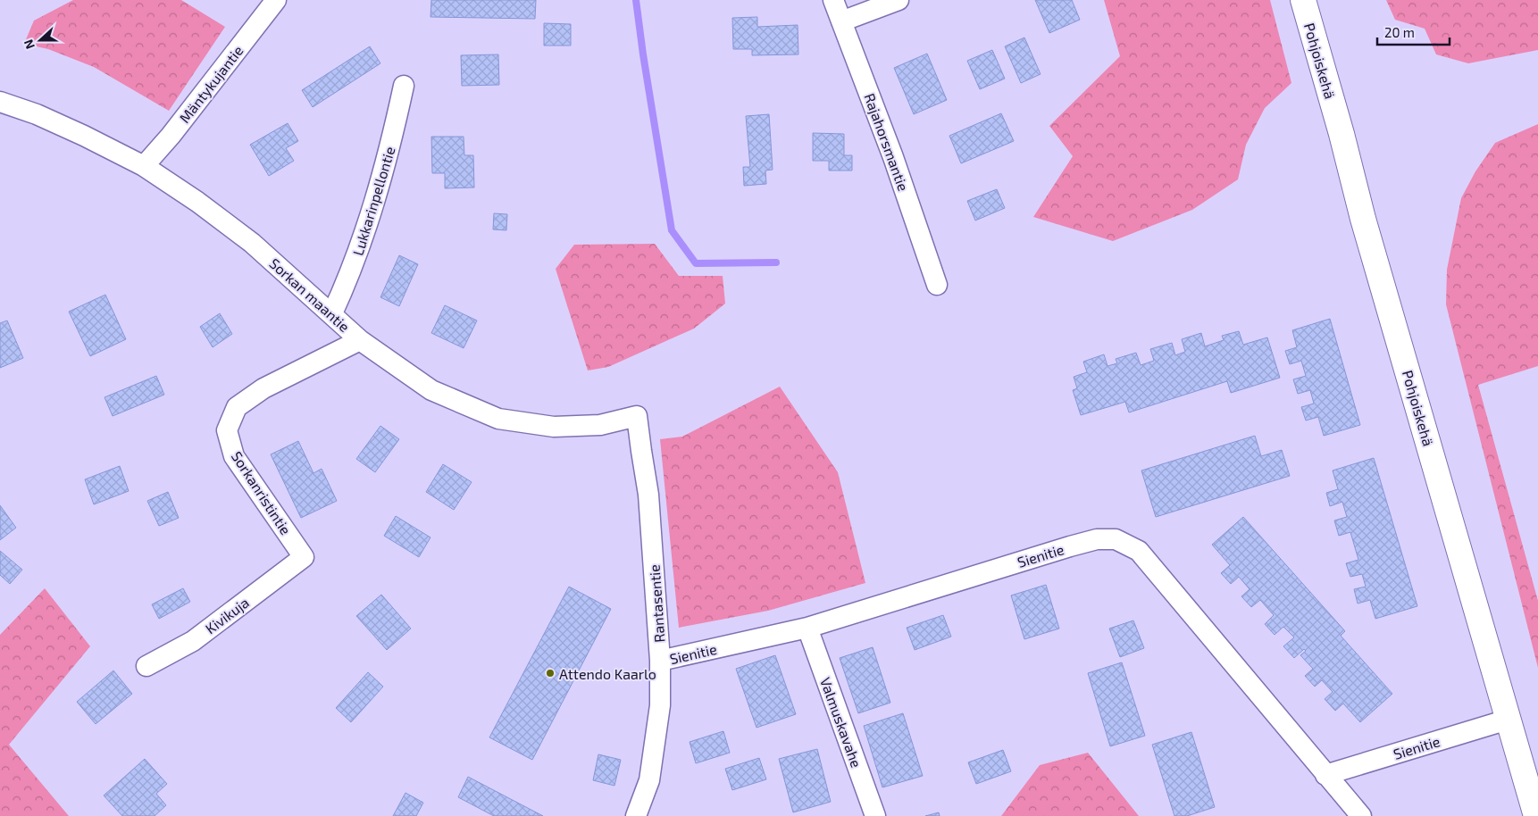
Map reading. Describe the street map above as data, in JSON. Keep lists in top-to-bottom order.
{
  "streets": {
    "main road": ["Pohjoiskehä"],
    "street": [
      "Mäntykujantie",
      "Rajahorsmantie",
      "Lukkarinpellontie",
      "Sorkan maantie",
      "Sorkanristintie",
      "Sienitie",
      "Rantasentie",
      "Kivikuja",
      "Valmuskavahe"
    ]
  },
  "crossings": [
    ["Pohjoiskehä", "Sienitie"],
    ["Mäntykujantie", "Sorkan maantie"],
    ["Lukkarinpellontie", "Sorkan maantie"],
    ["Sorkan maantie", "Sorkanristintie"],
    ["Sorkan maantie", "Rantasentie"],
    ["Sorkanristintie", "Kivikuja"],
    ["Sienitie", "Rantasentie"],
    ["Sienitie", "Valmuskavahe"]
  ],
  "places": ["Attendo Kaarlo"],
  "scale_bar": "20 m",
  "north": "left"
}
